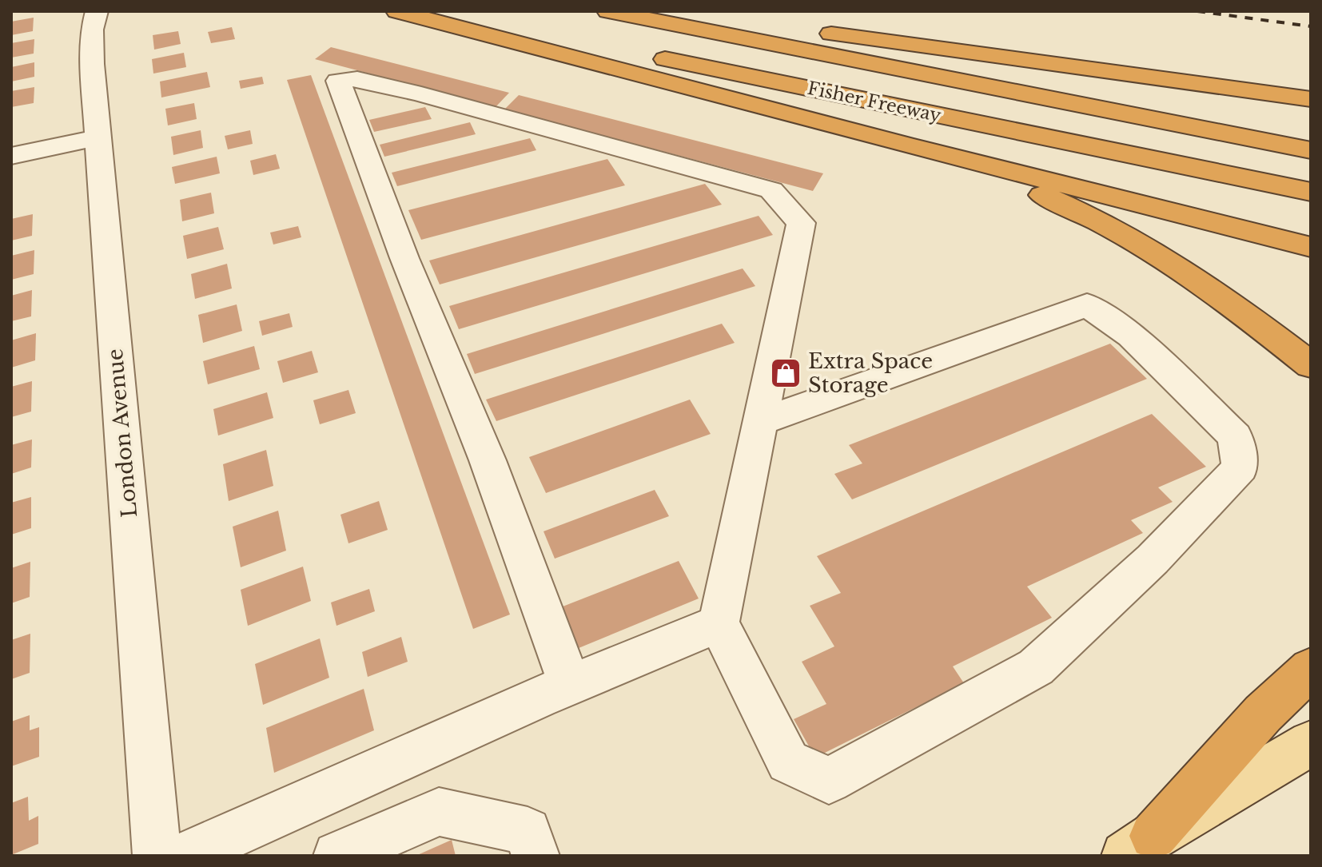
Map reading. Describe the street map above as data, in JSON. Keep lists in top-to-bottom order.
{
  "streets": {
    "highway": ["Fisher Freeway"],
    "street": ["London Avenue"]
  },
  "places": {
    "shop": ["Extra Space Storage"]
  }
}
